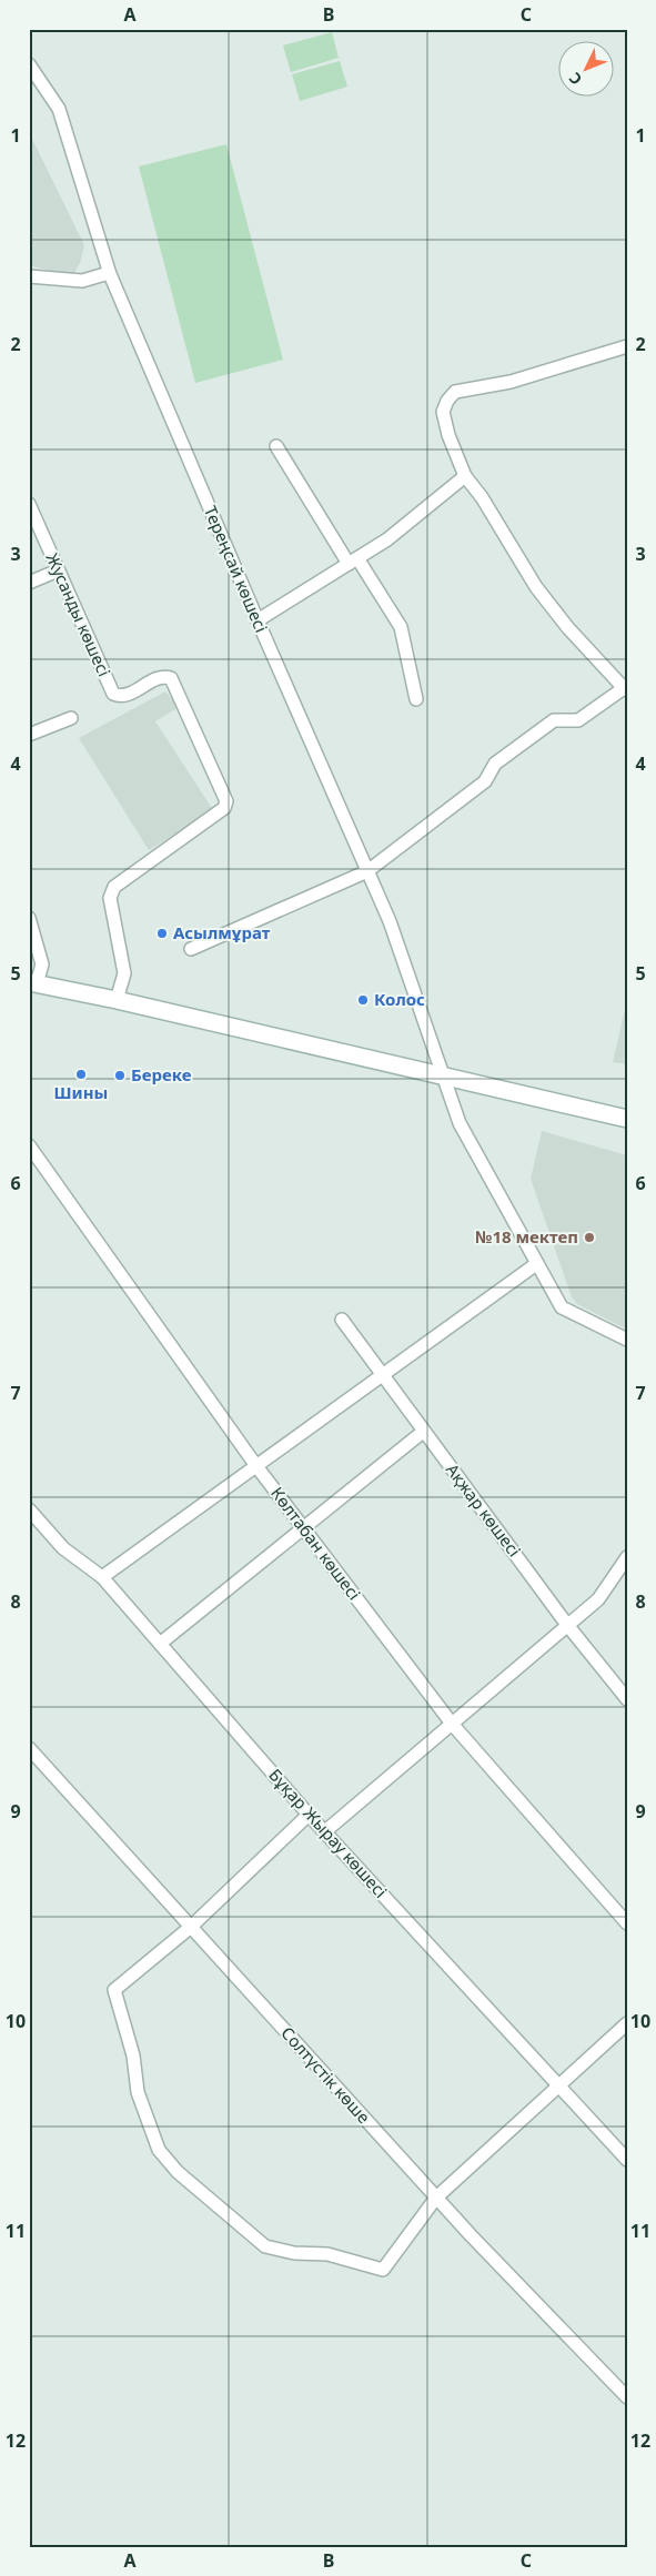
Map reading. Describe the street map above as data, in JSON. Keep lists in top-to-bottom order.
{
  "streets": {
    "street": [
      "Тереңсай көшесі",
      "Жусанды көшесі",
      "Ақжар көшесі",
      "Көлтабан көшесі",
      "Бұқар Жырау көшесі",
      "Солтүстік көше"
    ]
  },
  "places": [
    "Асылмұрат",
    "Колос",
    "Шины",
    "Береке",
    "№18 мектеп"
  ],
  "north": "bottom left",
  "grid": {
    "columns": ["A", "B", "C"],
    "rows": [
      "1",
      "2",
      "3",
      "4",
      "5",
      "6",
      "7",
      "8",
      "9",
      "10",
      "11",
      "12"
    ]
  }
}
